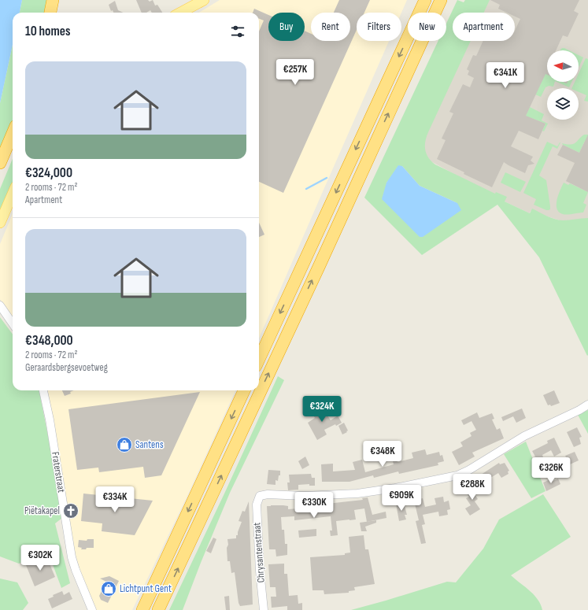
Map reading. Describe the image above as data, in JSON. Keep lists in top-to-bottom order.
{
  "streets": {
    "street": ["Fraterstraat", "Chrysantenstraat"]
  },
  "places": {
    "shop": ["Santens", "Lichtpunt Gent"],
    "church": ["Piëtakapel"]
  },
  "north": "left",
  "page": {
    "chip": [
      "Buy",
      "Rent",
      "Filters",
      "New",
      "Apartment"
    ],
    "heading": "10 homes",
    "list": [
      {
        "name": "€324,000",
        "note": "2 rooms · 72 m² · Apartment"
      },
      {
        "name": "€348,000",
        "note": "2 rooms · 72 m² · Geraardsbergsevoetweg"
      }
    ],
    "price": [
      "€257K",
      "€341K",
      "€324K",
      "€348K",
      "€326K",
      "€288K",
      "€909K",
      "€334K",
      "€330K",
      "€302K"
    ]
  }
}
